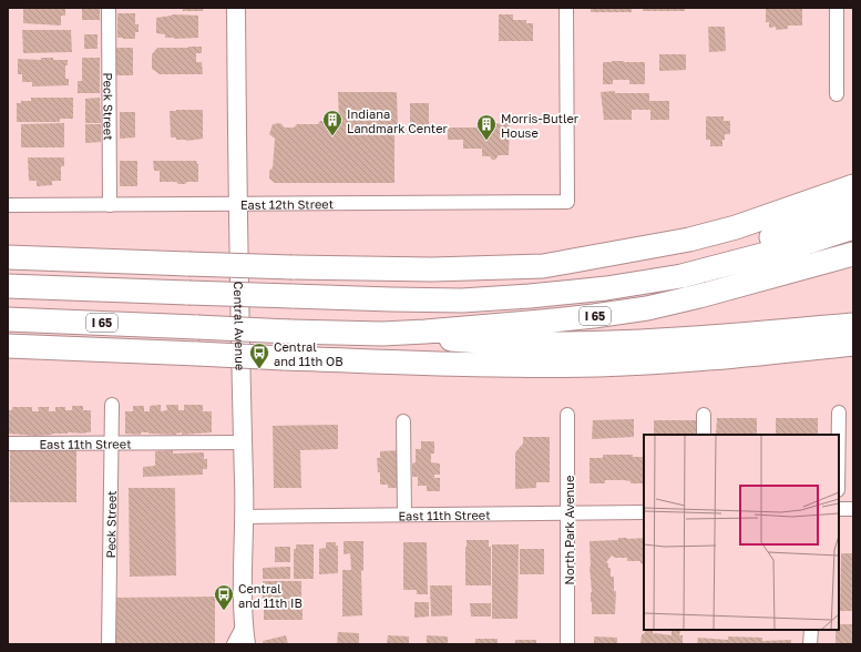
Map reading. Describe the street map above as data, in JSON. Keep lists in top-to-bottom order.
{
  "streets": {
    "highway": ["I 65"],
    "main road": ["Central Avenue"],
    "street": [
      "Peck Street",
      "East 12th Street",
      "East 11th Street",
      "North Park Avenue"
    ]
  },
  "crossings": [
    ["Peck Street", "East 12th Street"],
    ["Peck Street", "East 11th Street"],
    ["East 12th Street", "Central Avenue"],
    ["Central Avenue", "East 11th Street"],
    ["East 11th Street", "North Park Avenue"]
  ],
  "places": {
    "building": ["Indiana Landmark Center", "Morris-Butler House"],
    "bus stop": ["Central and 11th OB", "Central and 11th IB"]
  }
}
